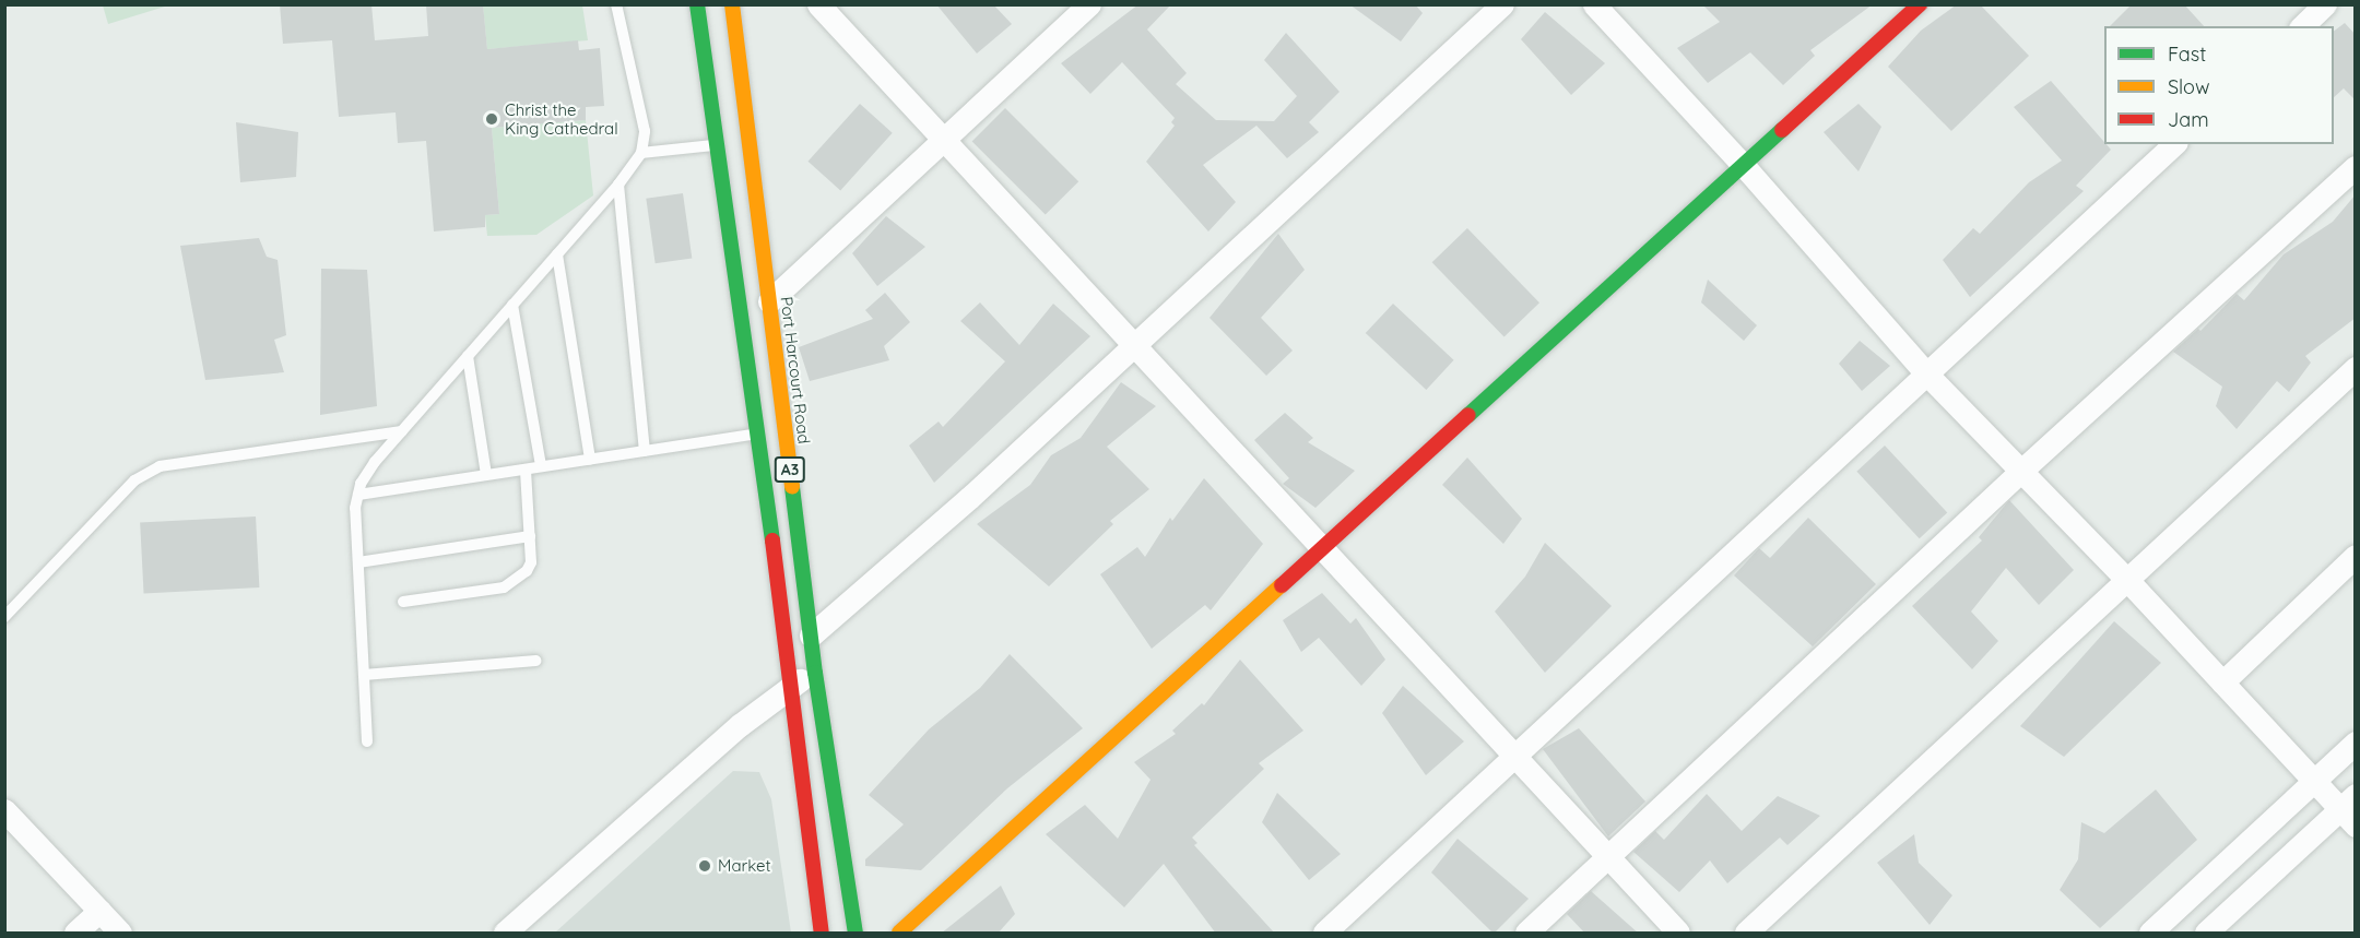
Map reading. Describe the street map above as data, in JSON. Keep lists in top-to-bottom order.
{
  "streets": {
    "main road": ["Port Harcourt Road", "A3"]
  },
  "places": ["Christ the King Cathedral", "Market"],
  "legend": ["Fast", "Slow", "Jam"]
}
